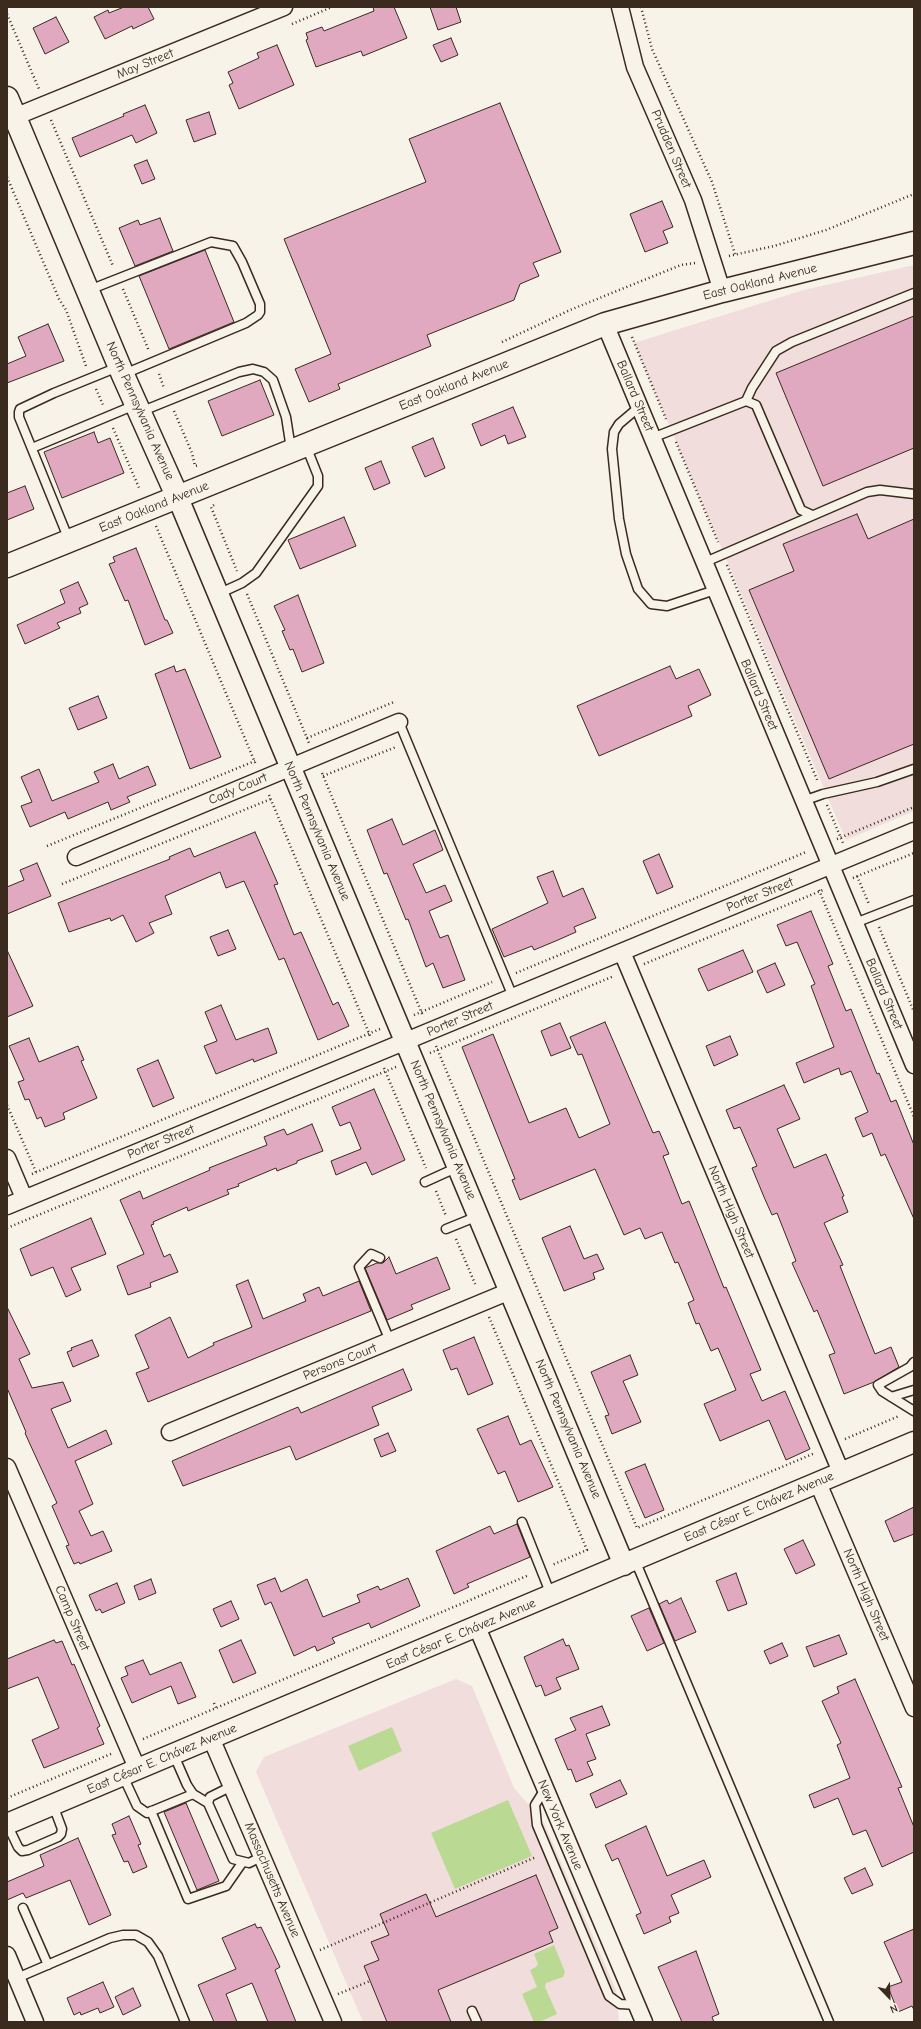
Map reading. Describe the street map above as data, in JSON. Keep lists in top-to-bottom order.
{
  "streets": {
    "main road": ["East Oakland Avenue", "North Pennsylvania Avenue"],
    "street": [
      "May Street",
      "Prudden Street",
      "Ballard Street",
      "Cady Court",
      "Porter Street",
      "North High Street",
      "Persons Court",
      "East César E. Chávez Avenue",
      "Camp Street",
      "New York Avenue",
      "Massachusetts Avenue"
    ]
  },
  "crossings": [
    ["May Street", "North Pennsylvania Avenue"],
    ["Prudden Street", "East Oakland Avenue"],
    ["East Oakland Avenue", "Ballard Street"],
    ["East Oakland Avenue", "North Pennsylvania Avenue"],
    ["Ballard Street", "Porter Street"],
    ["North Pennsylvania Avenue", "Cady Court"],
    ["North Pennsylvania Avenue", "Porter Street"],
    ["North Pennsylvania Avenue", "Persons Court"],
    ["North Pennsylvania Avenue", "East César E. Chávez Avenue"],
    ["Porter Street", "North High Street"],
    ["North High Street", "East César E. Chávez Avenue"],
    ["East César E. Chávez Avenue", "Camp Street"],
    ["East César E. Chávez Avenue", "New York Avenue"],
    ["East César E. Chávez Avenue", "Massachusetts Avenue"]
  ],
  "north": "bottom right"
}
